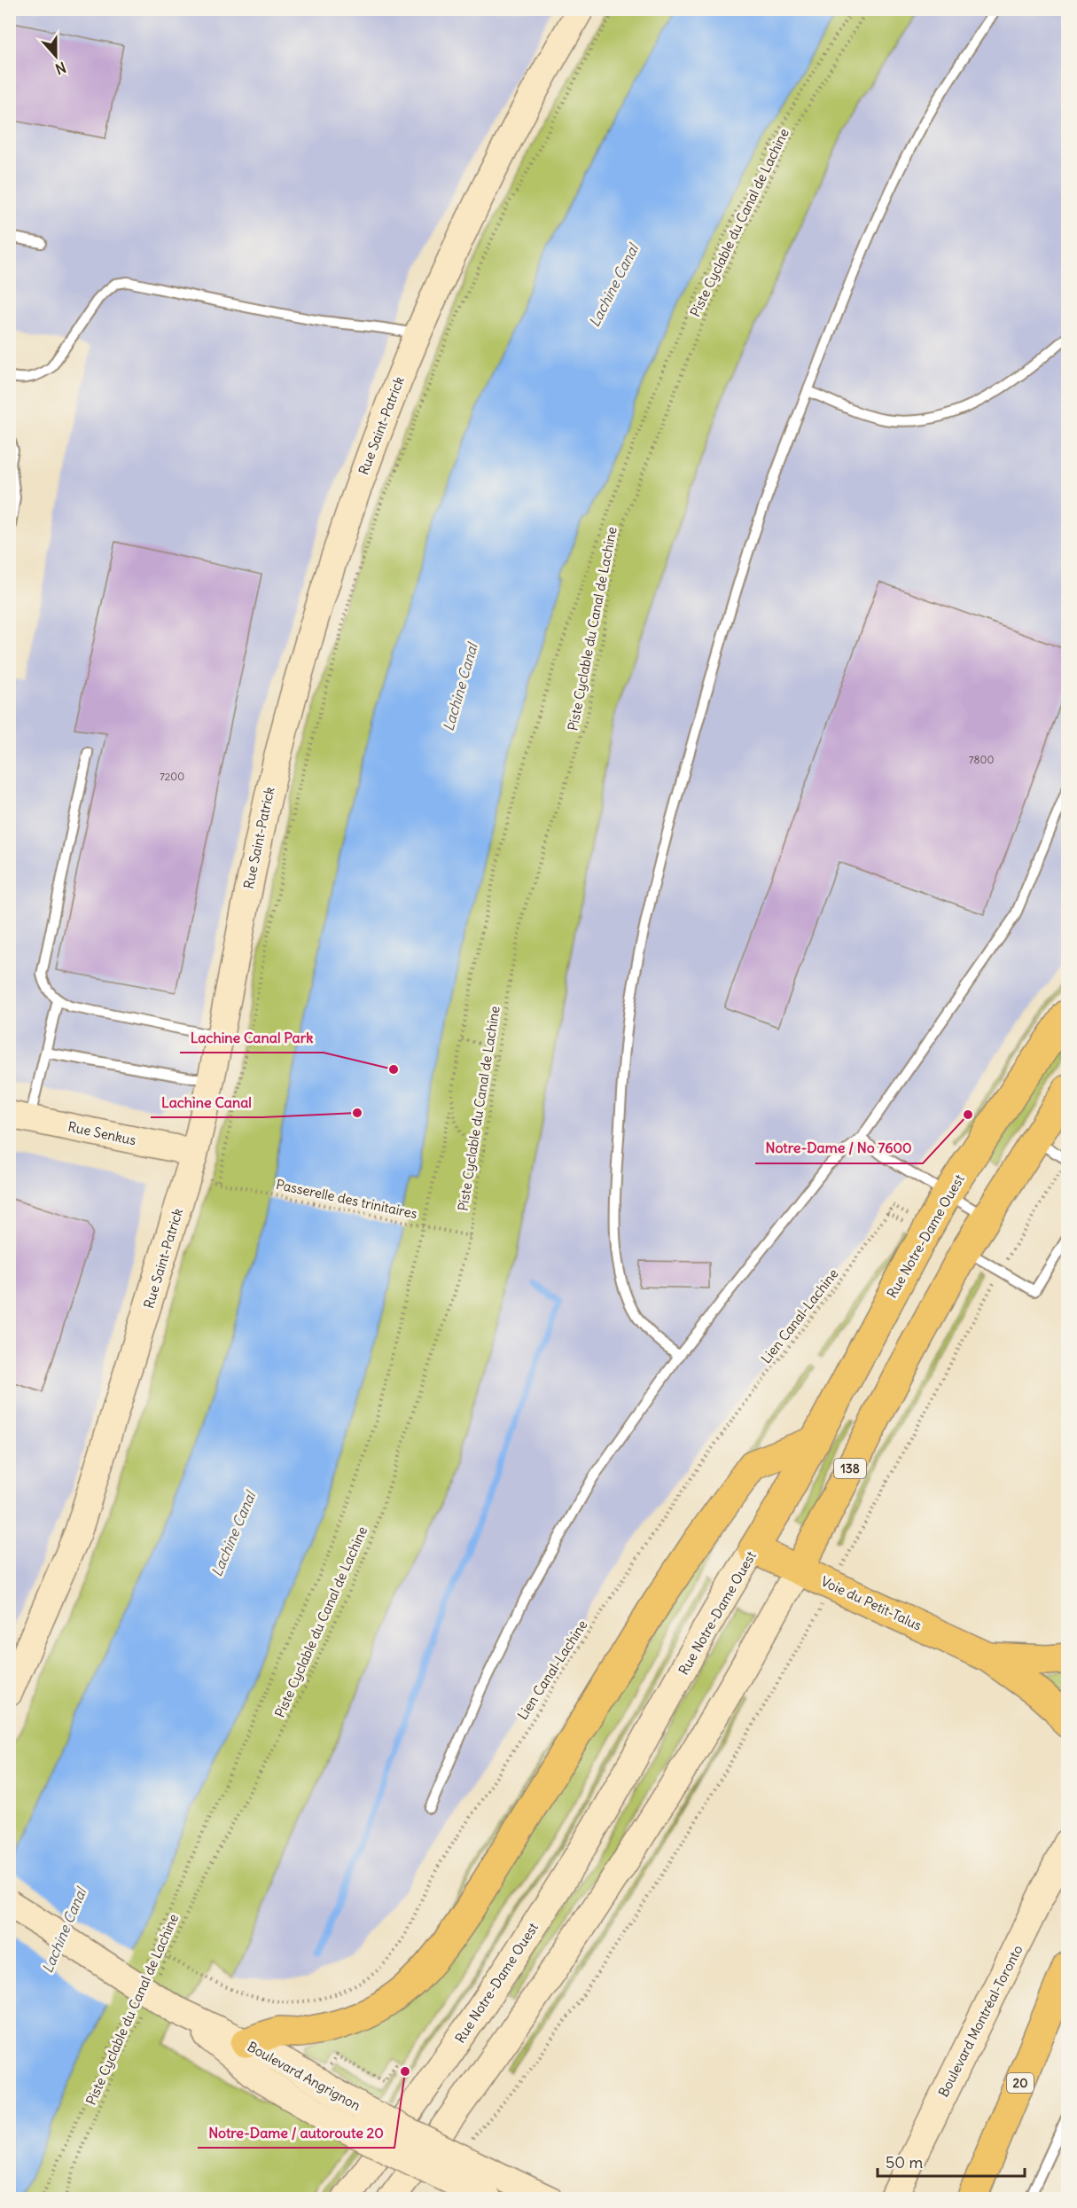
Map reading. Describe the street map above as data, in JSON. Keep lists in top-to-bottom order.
{
  "streets": {
    "main road": [
      "Rue Saint-Patrick",
      "Rue Senkus",
      "Rue Notre-Dame Ouest",
      "138",
      "Voie du Petit-Talus",
      "Boulevard Montréal-Toronto",
      "Boulevard Angrignon",
      "20"
    ],
    "path": ["Piste Cyclable du Canal de Lachine", "Passerelle des trinitaires", "Lien Canal-Lachine"]
  },
  "crossings": [
    ["Piste Cyclable du Canal de Lachine", "Passerelle des trinitaires"],
    ["Piste Cyclable du Canal de Lachine", "Lien Canal-Lachine"],
    ["Rue Saint-Patrick", "Rue Senkus"],
    ["Rue Notre-Dame Ouest", "Voie du Petit-Talus"],
    ["138", "Voie du Petit-Talus"]
  ],
  "water": ["Lachine Canal"],
  "places": [
    "Lachine Canal Park",
    "Lachine Canal",
    "Notre-Dame / No 7600",
    "Notre-Dame / autoroute 20"
  ],
  "house_numbers": ["7800", "7200"],
  "scale_bar": "50 m",
  "north": "bottom"
}
